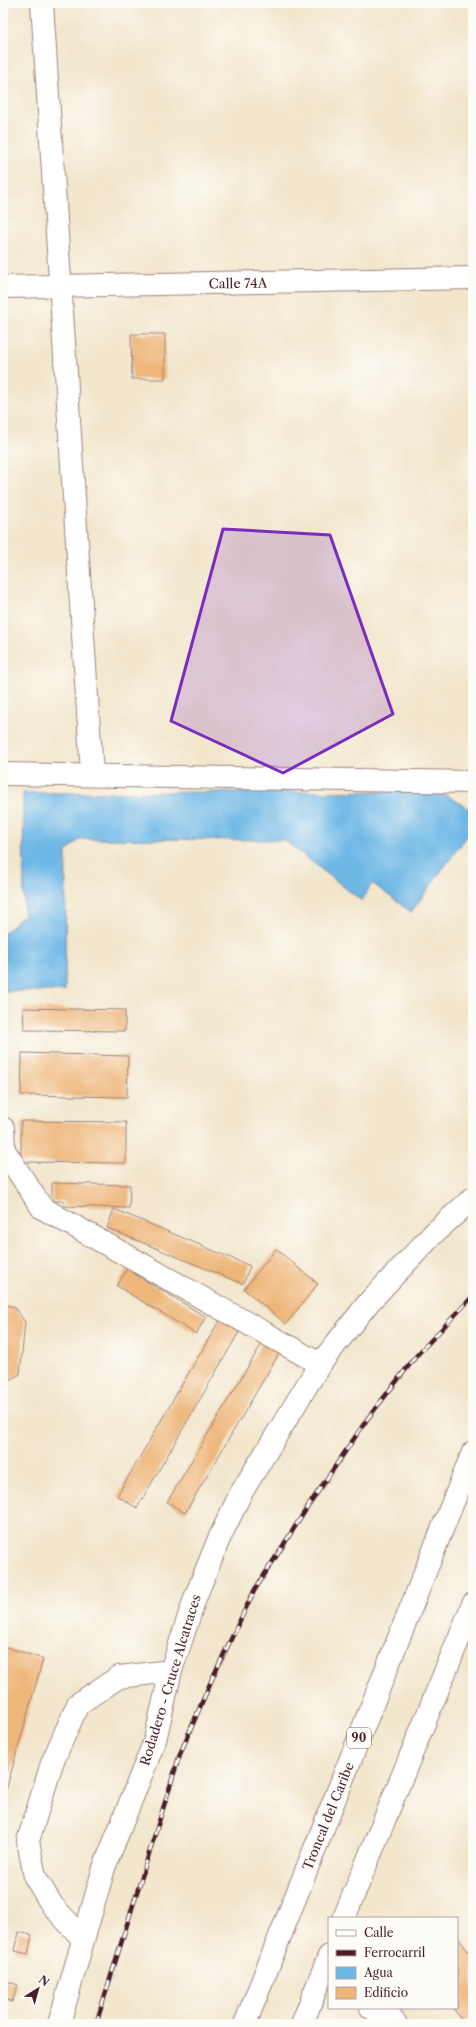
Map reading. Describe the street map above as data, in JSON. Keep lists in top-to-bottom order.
{
  "streets": {
    "main road": [
      "Calle 74A",
      "Rodadero - Cruce Alcatraces",
      "90",
      "Troncal del Caribe"
    ]
  },
  "legend": [
    "Calle",
    "Ferrocarril",
    "Agua",
    "Edificio"
  ],
  "north": "top right"
}
